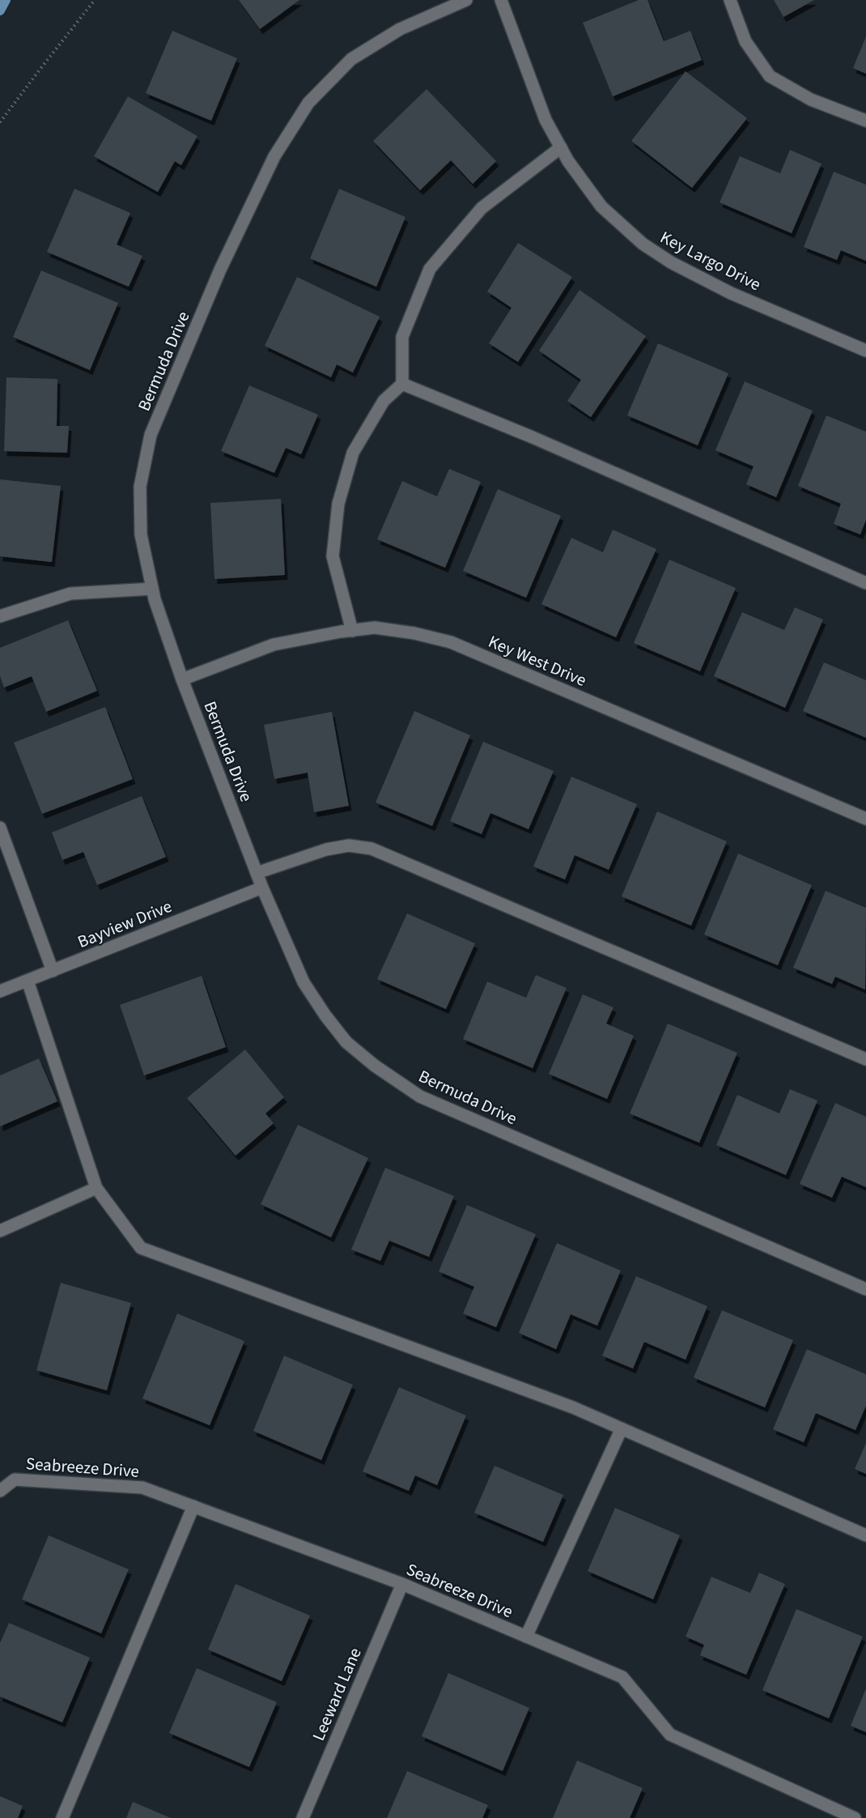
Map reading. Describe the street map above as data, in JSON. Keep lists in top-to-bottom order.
{
  "streets": {
    "street": [
      "Key Largo Drive",
      "Bermuda Drive",
      "Key West Drive",
      "Bayview Drive",
      "Seabreeze Drive",
      "Leeward Lane"
    ]
  },
  "crossings": [
    ["Bermuda Drive", "Key West Drive"],
    ["Bermuda Drive", "Bayview Drive"],
    ["Seabreeze Drive", "Leeward Lane"]
  ]
}
